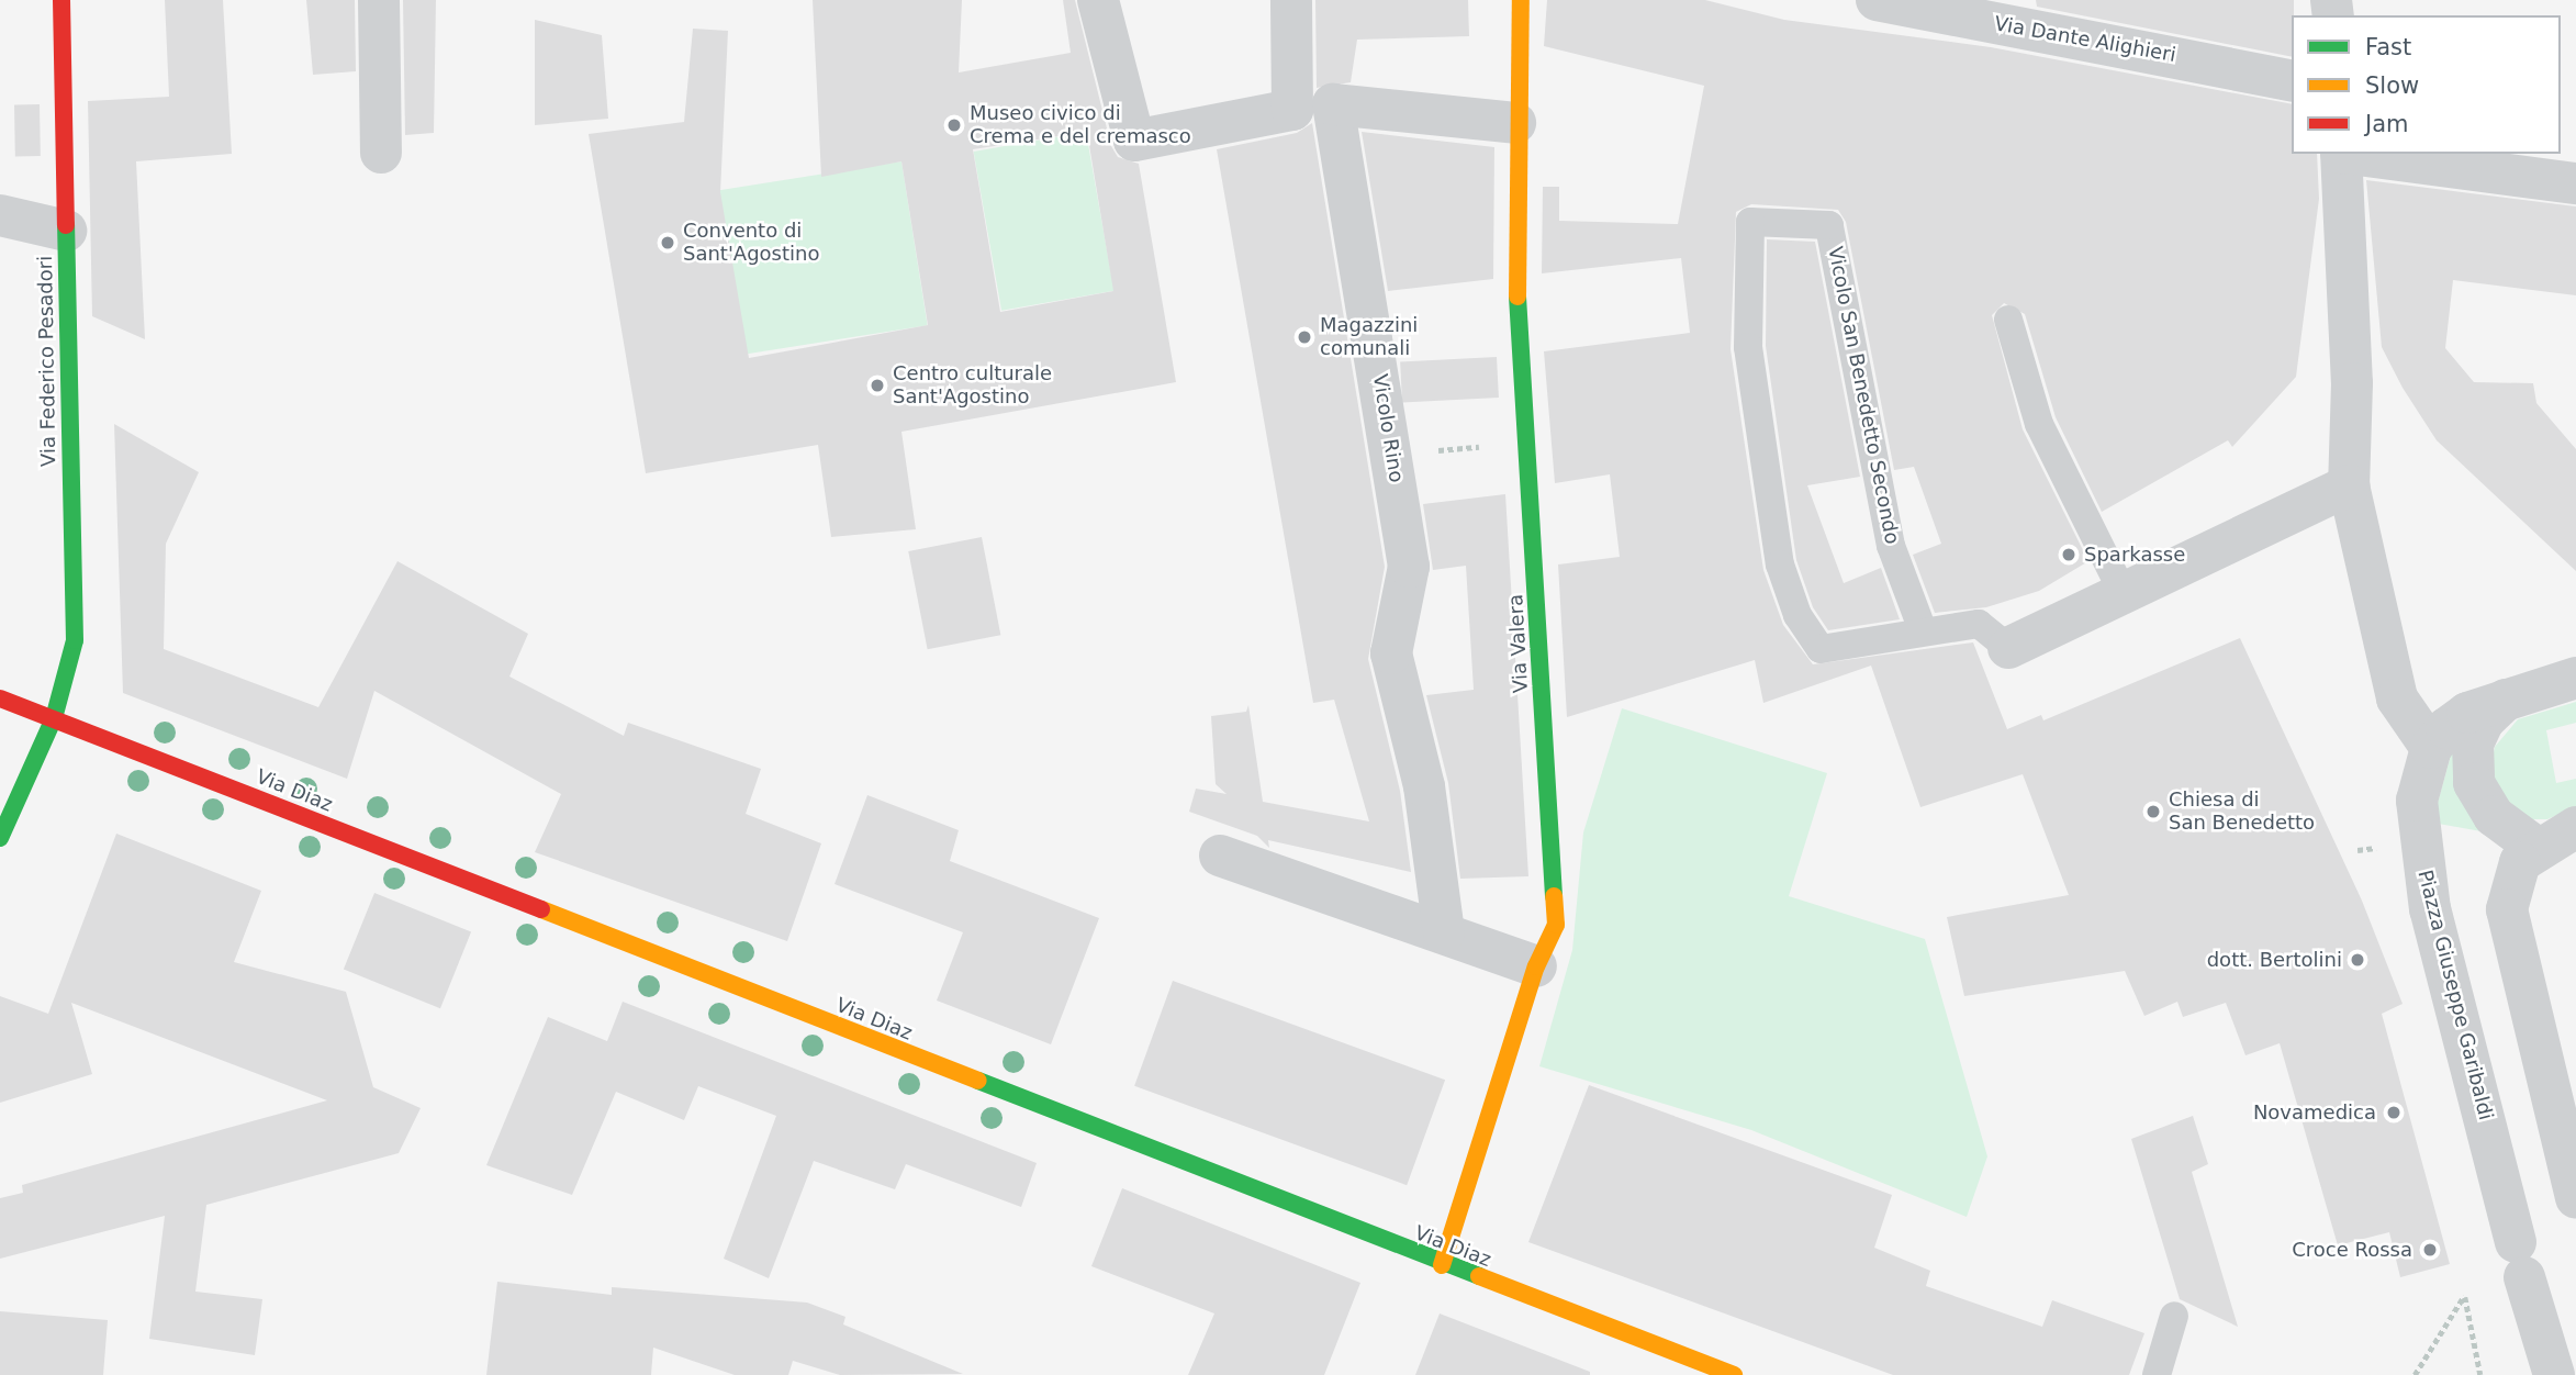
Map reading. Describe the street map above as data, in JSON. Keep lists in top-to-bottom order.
{
  "streets": {
    "street": [
      "Via Dante Alighieri",
      "Via Federico Pesadori",
      "Vicolo Rino",
      "Via Valera",
      "Via Diaz",
      "Piazza Giuseppe Garibaldi"
    ],
    "lane": ["Vicolo San Benedetto Secondo"]
  },
  "crossings": [
    ["Via Federico Pesadori", "Via Diaz"],
    ["Vicolo Rino", "Via Valera"],
    ["Via Valera", "Via Diaz"]
  ],
  "places": [
    "Museo civico di Crema e del cremasco",
    "Convento di Sant'Agostino",
    "Magazzini comunali",
    "Centro culturale Sant'Agostino",
    "Sparkasse",
    "Chiesa di San Benedetto",
    "dott. Bertolini",
    "Novamedica",
    "Croce Rossa"
  ],
  "legend": ["Fast", "Slow", "Jam"]
}
